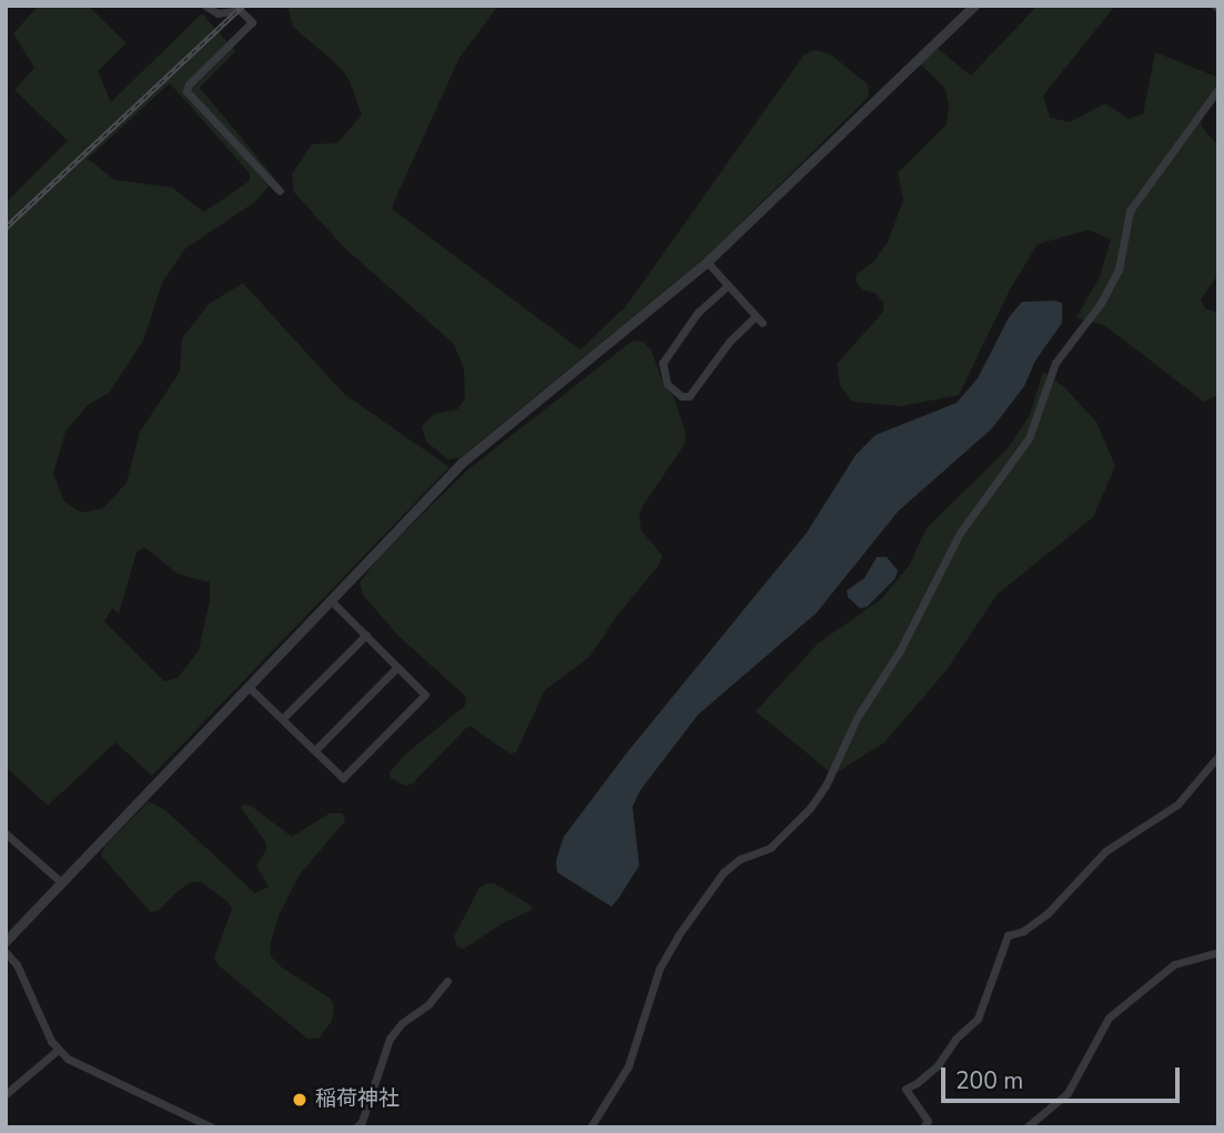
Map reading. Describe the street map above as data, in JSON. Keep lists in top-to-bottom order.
{
  "places": ["稲荷神社"],
  "scale_bar": "200 m"
}
